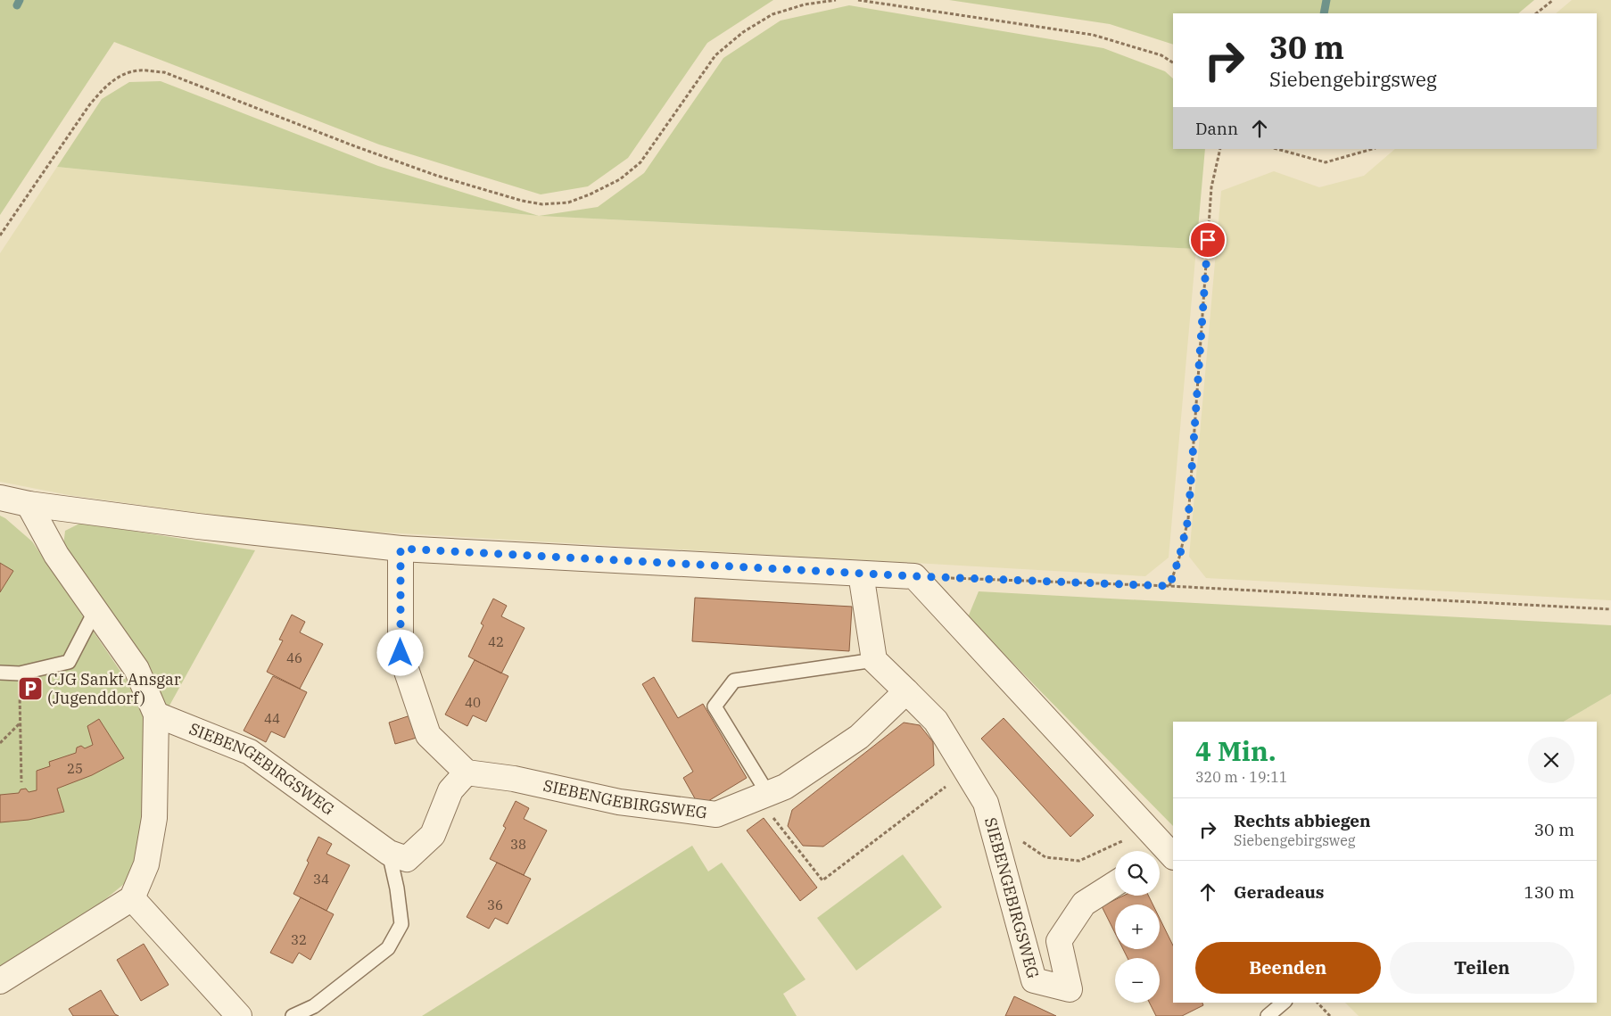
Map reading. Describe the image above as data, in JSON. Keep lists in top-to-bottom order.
{
  "streets": {
    "street": ["SIEBENGEBIRGSWEG"]
  },
  "places": {
    "parking": ["CJG Sankt Ansgar (Jugenddorf)"]
  },
  "house_numbers": [
    "42",
    "46",
    "40",
    "44",
    "25",
    "38",
    "34",
    "36",
    "32"
  ],
  "page": {
    "turn": ["30 m", "Siebengebirgsweg"],
    "then": "Dann",
    "heading": ["4 Min.", "320 m · 19:11"],
    "list": [
      {
        "name": "Rechts abbiegen",
        "note": "Siebengebirgsweg",
        "value": "30 m"
      },
      {
        "name": "Geradeaus",
        "value": "130 m"
      }
    ],
    "map_buttons": ["+", "−"],
    "buttons": ["Beenden", "Teilen"]
  }
}
